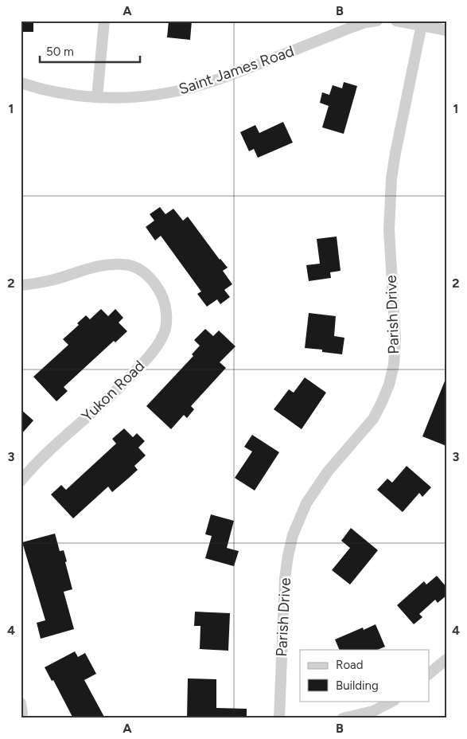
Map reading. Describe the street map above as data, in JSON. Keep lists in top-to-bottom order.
{
  "streets": {
    "street": ["Saint James Road", "Parish Drive", "Yukon Road"]
  },
  "legend": ["Road", "Building"],
  "scale_bar": "50 m",
  "grid": {
    "columns": ["A", "B"],
    "rows": [
      "1",
      "2",
      "3",
      "4"
    ]
  }
}
